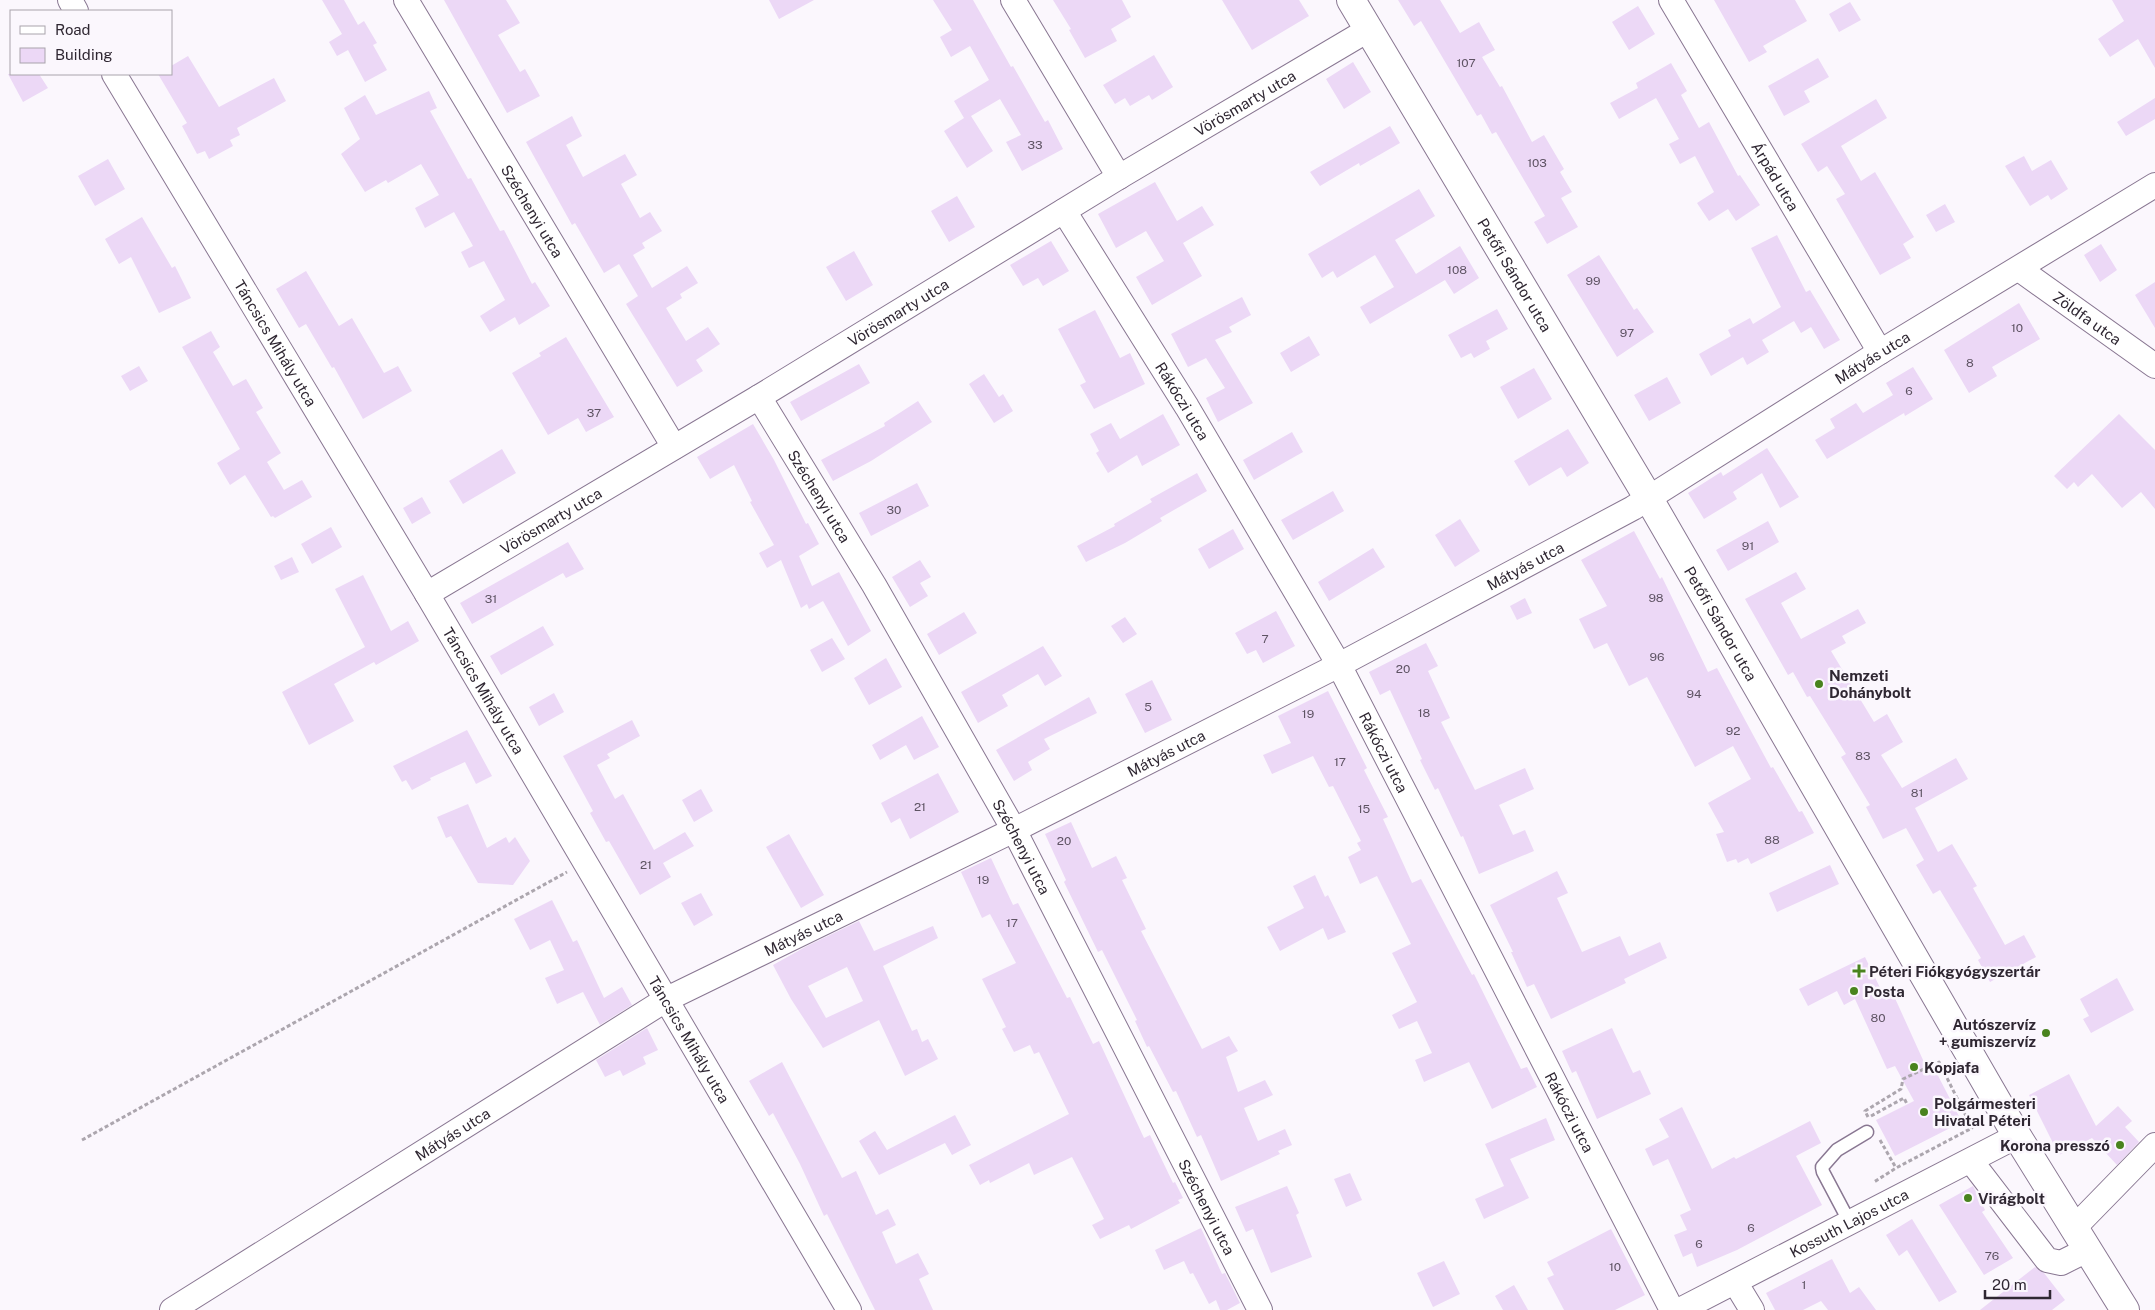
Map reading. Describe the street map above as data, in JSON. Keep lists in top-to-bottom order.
{
  "streets": {
    "main road": ["Petőfi Sándor utca"],
    "street": [
      "Vörösmarty utca",
      "Árpád utca",
      "Széchenyi utca",
      "Zöldfa utca",
      "Táncsics Mihály utca",
      "Mátyás utca",
      "Rákóczi utca",
      "Kossuth Lajos utca"
    ]
  },
  "crossings": [
    ["Vörösmarty utca", "Széchenyi utca"],
    ["Vörösmarty utca", "Petőfi Sándor utca"],
    ["Vörösmarty utca", "Táncsics Mihály utca"],
    ["Vörösmarty utca", "Rákóczi utca"],
    ["Árpád utca", "Mátyás utca"],
    ["Széchenyi utca", "Mátyás utca"],
    ["Petőfi Sándor utca", "Mátyás utca"],
    ["Petőfi Sándor utca", "Kossuth Lajos utca"],
    ["Zöldfa utca", "Mátyás utca"],
    ["Táncsics Mihály utca", "Mátyás utca"],
    ["Mátyás utca", "Rákóczi utca"]
  ],
  "places": {
    "other": [
      "Nemzeti Dohánybolt",
      "Posta",
      "Autószervíz + gumiszervíz",
      "Kopjafa",
      "Polgármesteri Hivatal Péteri",
      "Korona presszó",
      "Virágbolt"
    ],
    "health": ["Péteri Fiókgyógyszertár"]
  },
  "house_numbers": [
    "107",
    "33",
    "103",
    "108",
    "99",
    "10",
    "97",
    "8",
    "6",
    "37",
    "30",
    "91",
    "98",
    "31",
    "7",
    "96",
    "20",
    "94",
    "5",
    "18",
    "19",
    "92",
    "83",
    "17",
    "81",
    "21",
    "15",
    "88",
    "20",
    "21",
    "19",
    "17",
    "80",
    "6",
    "6",
    "76",
    "10",
    "1"
  ],
  "legend": ["Road", "Building"],
  "scale_bar": "20 m"
}
